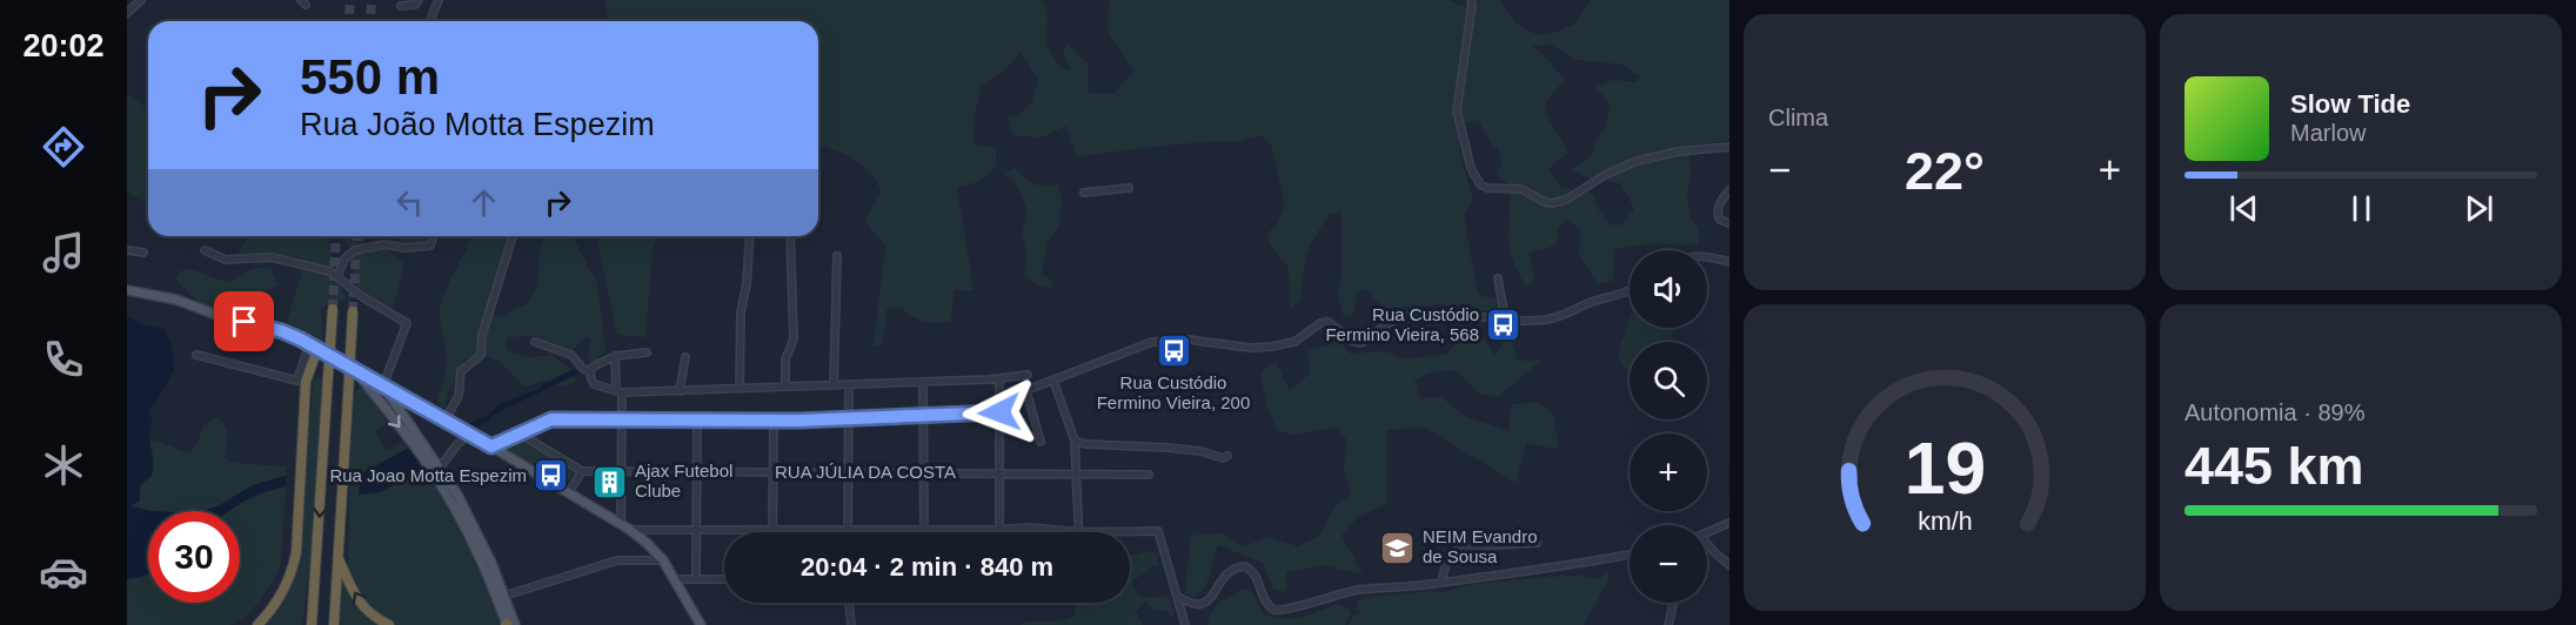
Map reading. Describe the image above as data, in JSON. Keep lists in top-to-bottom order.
{
  "streets": {
    "street": ["RUA JÚLIA DA COSTA"]
  },
  "places": {
    "bus stop": ["Rua Custódio Fermino Vieira, 568", "Rua Custódio Fermino Vieira, 200", "Rua Joao Motta Espezim"],
    "building": ["Ajax Futebol Clube"],
    "school or university": ["NEIM Evandro de Sousa"]
  },
  "page": {
    "tabs": "20:02",
    "tile": [
      "Clima",
      ["Autonomia · 89%", "445 km"]
    ],
    "turn": ["550 m", "Rua João Motta Espezim"],
    "song": ["Slow Tide", "Marlow"],
    "heat": ["−", "22°", "+"],
    "map_buttons": ["+", "−"],
    "limit": "30",
    "trip": "20:04 · 2 min · 840 m",
    "gauge": ["19", "km/h"]
  }
}
